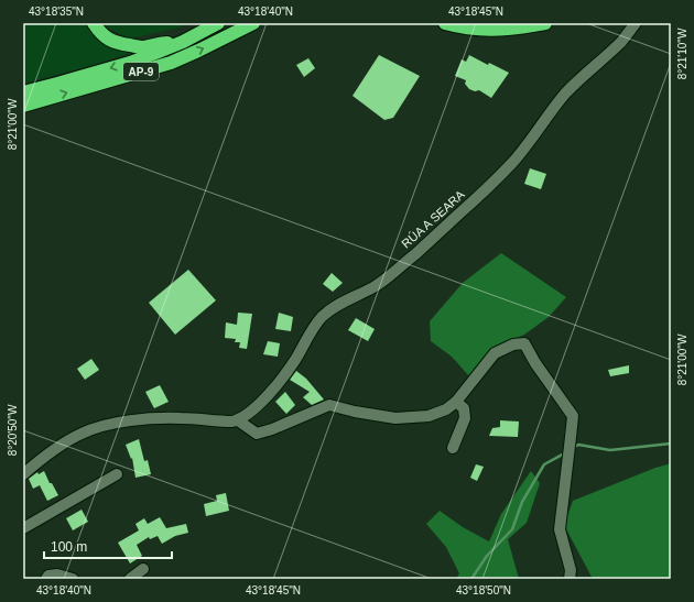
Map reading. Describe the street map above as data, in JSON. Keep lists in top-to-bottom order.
{
  "streets": {
    "highway": ["AP-9"],
    "street": ["RÚA A SEARA"]
  },
  "scale_bar": "100 m",
  "coordinates": [
    "43°18'35\"N",
    "43°18'40\"N",
    "43°18'45\"N",
    "8°21'10\"W",
    "8°21'00\"W",
    "8°20'50\"W",
    "43°18'50\"N"
  ]
}
